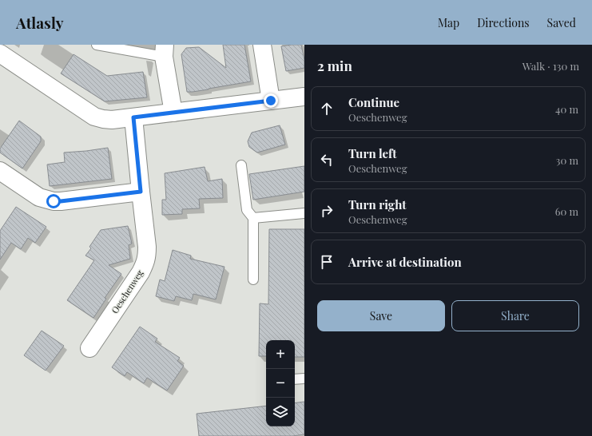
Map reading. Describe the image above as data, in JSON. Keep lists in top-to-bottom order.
{
  "streets": {
    "street": ["Oeschenweg"]
  },
  "page": {
    "header": "Atlasly",
    "nav": ["Map", "Directions", "Saved"],
    "heading": ["2 min", "Walk · 130 m"],
    "list": [
      ["Continue", "Oeschenweg", "40 m"],
      ["Turn left", "Oeschenweg", "30 m"],
      ["Turn right", "Oeschenweg", "60 m"],
      "Arrive at destination"
    ],
    "buttons": ["Save", "Share"],
    "map_buttons": ["+", "−"]
  }
}
